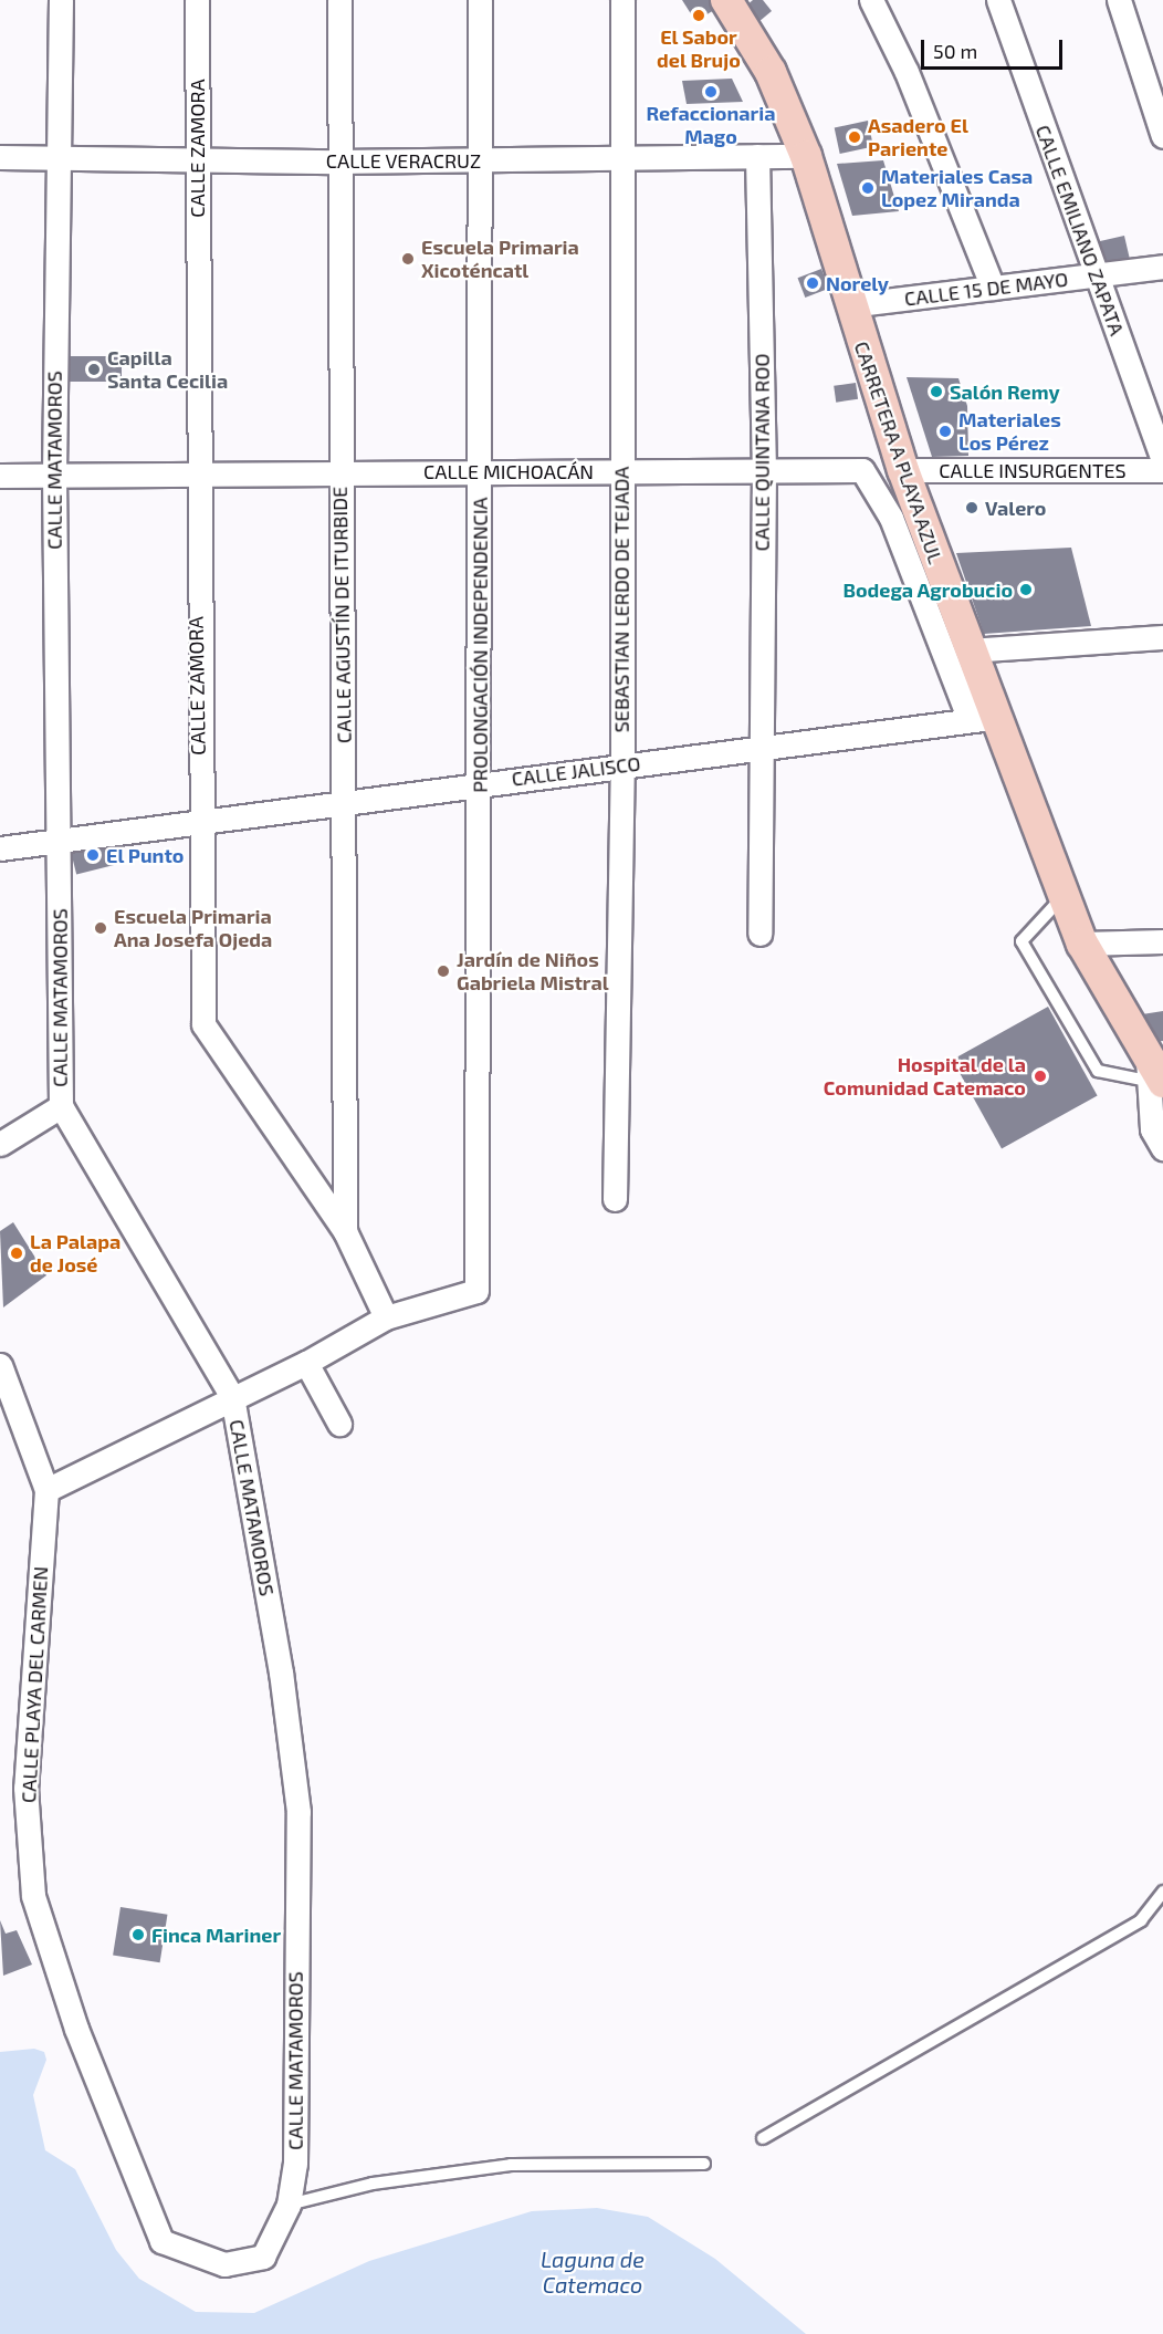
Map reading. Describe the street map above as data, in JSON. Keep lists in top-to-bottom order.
{
  "streets": {
    "main road": ["CARRETERA A PLAYA AZUL"],
    "street": [
      "CALLE ZAMORA",
      "CALLE VERACRUZ",
      "CALLE EMILIANO ZAPATA",
      "CALLE 15 DE MAYO",
      "CALLE QUINTANA ROO",
      "CALLE MATAMOROS",
      "CALLE INSURGENTES",
      "CALLE MICHOACÁN",
      "SEBASTIAN LERDO DE TEJADA",
      "CALLE AGUSTÍN DE ITURBIDE",
      "PROLONGACIÓN INDEPENDENCIA",
      "CALLE JALISCO",
      "CALLE PLAYA DEL CARMEN"
    ]
  },
  "crossings": [
    ["CALLE ZAMORA", "CALLE VERACRUZ"],
    ["CALLE ZAMORA", "CALLE MICHOACÁN"],
    ["CALLE ZAMORA", "CALLE AGUSTÍN DE ITURBIDE"],
    ["CALLE ZAMORA", "PROLONGACIÓN INDEPENDENCIA"],
    ["CALLE ZAMORA", "CALLE JALISCO"],
    ["CALLE VERACRUZ", "CALLE QUINTANA ROO"],
    ["CALLE VERACRUZ", "CARRETERA A PLAYA AZUL"],
    ["CALLE VERACRUZ", "CALLE MATAMOROS"],
    ["CALLE VERACRUZ", "SEBASTIAN LERDO DE TEJADA"],
    ["CALLE VERACRUZ", "CALLE AGUSTÍN DE ITURBIDE"],
    ["CALLE VERACRUZ", "PROLONGACIÓN INDEPENDENCIA"],
    ["CALLE EMILIANO ZAPATA", "CALLE 15 DE MAYO"],
    ["CALLE 15 DE MAYO", "CARRETERA A PLAYA AZUL"],
    ["CALLE QUINTANA ROO", "CALLE MICHOACÁN"],
    ["CALLE QUINTANA ROO", "CALLE JALISCO"],
    ["CARRETERA A PLAYA AZUL", "CALLE INSURGENTES"],
    ["CARRETERA A PLAYA AZUL", "CALLE MICHOACÁN"],
    ["CARRETERA A PLAYA AZUL", "CALLE JALISCO"],
    ["CALLE MATAMOROS", "CALLE MICHOACÁN"],
    ["CALLE MATAMOROS", "CALLE JALISCO"],
    ["CALLE MATAMOROS", "CALLE PLAYA DEL CARMEN"],
    ["CALLE MICHOACÁN", "SEBASTIAN LERDO DE TEJADA"],
    ["CALLE MICHOACÁN", "CALLE AGUSTÍN DE ITURBIDE"],
    ["CALLE MICHOACÁN", "PROLONGACIÓN INDEPENDENCIA"],
    ["CALLE MICHOACÁN", "CALLE JALISCO"],
    ["SEBASTIAN LERDO DE TEJADA", "CALLE JALISCO"],
    ["CALLE AGUSTÍN DE ITURBIDE", "CALLE JALISCO"],
    ["PROLONGACIÓN INDEPENDENCIA", "CALLE JALISCO"]
  ],
  "water": ["Laguna de Catemaco"],
  "places": [
    "El Sabor del Brujo",
    "Refaccionaria Mago",
    "Asadero El Pariente",
    "Materiales Casa Lopez Miranda",
    "Escuela Primaria Xicoténcatl",
    "Norely",
    "Capilla Santa Cecilia",
    "Salón Remy",
    "Materiales Los Pérez",
    "Valero",
    "Bodega Agrobucio",
    "El Punto",
    "Escuela Primaria Ana Josefa Ojeda",
    "Jardín de Niños Gabriela Mistral",
    "Hospital de la Comunidad Catemaco",
    "La Palapa de José",
    "Finca Mariner"
  ],
  "scale_bar": "50 m"
}
